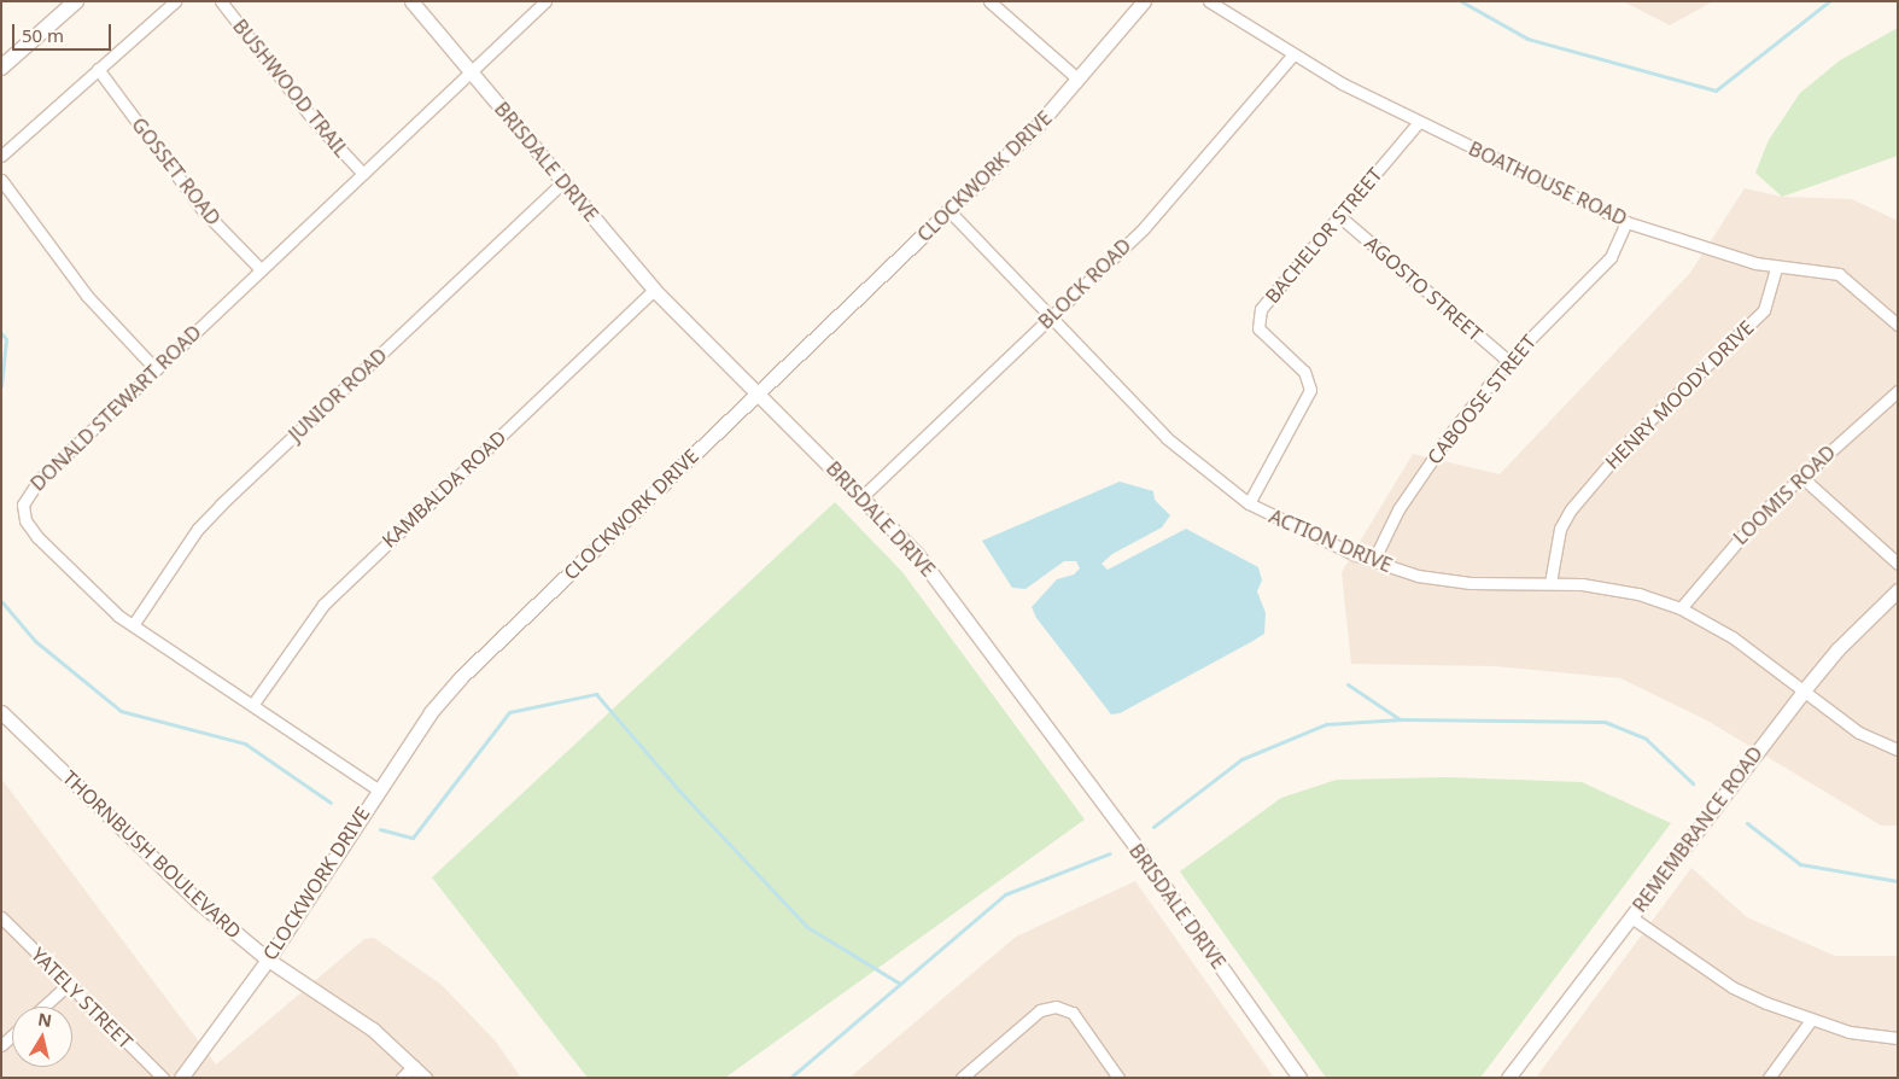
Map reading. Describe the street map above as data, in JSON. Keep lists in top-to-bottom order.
{
  "streets": {
    "street": [
      "BUSHWOOD TRAIL",
      "BRISDALE DRIVE",
      "GOSSET ROAD",
      "CLOCKWORK DRIVE",
      "BOATHOUSE ROAD",
      "BACHELOR STREET",
      "BLOCK ROAD",
      "AGOSTO STREET",
      "JUNIOR ROAD",
      "HENRY MOODY DRIVE",
      "CABOOSE STREET",
      "DONALD STEWART ROAD",
      "KAMBALDA ROAD",
      "LOOMIS ROAD",
      "ACTION DRIVE",
      "REMEMBRANCE ROAD",
      "THORNBUSH BOULEVARD",
      "YATELY STREET"
    ]
  },
  "crossings": [
    ["BUSHWOOD TRAIL", "DONALD STEWART ROAD"],
    ["BRISDALE DRIVE", "CLOCKWORK DRIVE"],
    ["BRISDALE DRIVE", "BLOCK ROAD"],
    ["BRISDALE DRIVE", "JUNIOR ROAD"],
    ["BRISDALE DRIVE", "DONALD STEWART ROAD"],
    ["BRISDALE DRIVE", "KAMBALDA ROAD"],
    ["GOSSET ROAD", "DONALD STEWART ROAD"],
    ["CLOCKWORK DRIVE", "DONALD STEWART ROAD"],
    ["CLOCKWORK DRIVE", "ACTION DRIVE"],
    ["CLOCKWORK DRIVE", "THORNBUSH BOULEVARD"],
    ["BOATHOUSE ROAD", "BACHELOR STREET"],
    ["BOATHOUSE ROAD", "BLOCK ROAD"],
    ["BOATHOUSE ROAD", "HENRY MOODY DRIVE"],
    ["BOATHOUSE ROAD", "CABOOSE STREET"],
    ["BACHELOR STREET", "AGOSTO STREET"],
    ["BACHELOR STREET", "ACTION DRIVE"],
    ["BLOCK ROAD", "ACTION DRIVE"],
    ["AGOSTO STREET", "CABOOSE STREET"],
    ["JUNIOR ROAD", "DONALD STEWART ROAD"],
    ["HENRY MOODY DRIVE", "ACTION DRIVE"],
    ["CABOOSE STREET", "ACTION DRIVE"],
    ["DONALD STEWART ROAD", "KAMBALDA ROAD"],
    ["LOOMIS ROAD", "ACTION DRIVE"],
    ["ACTION DRIVE", "REMEMBRANCE ROAD"]
  ],
  "scale_bar": "50 m",
  "north": "top"
}
